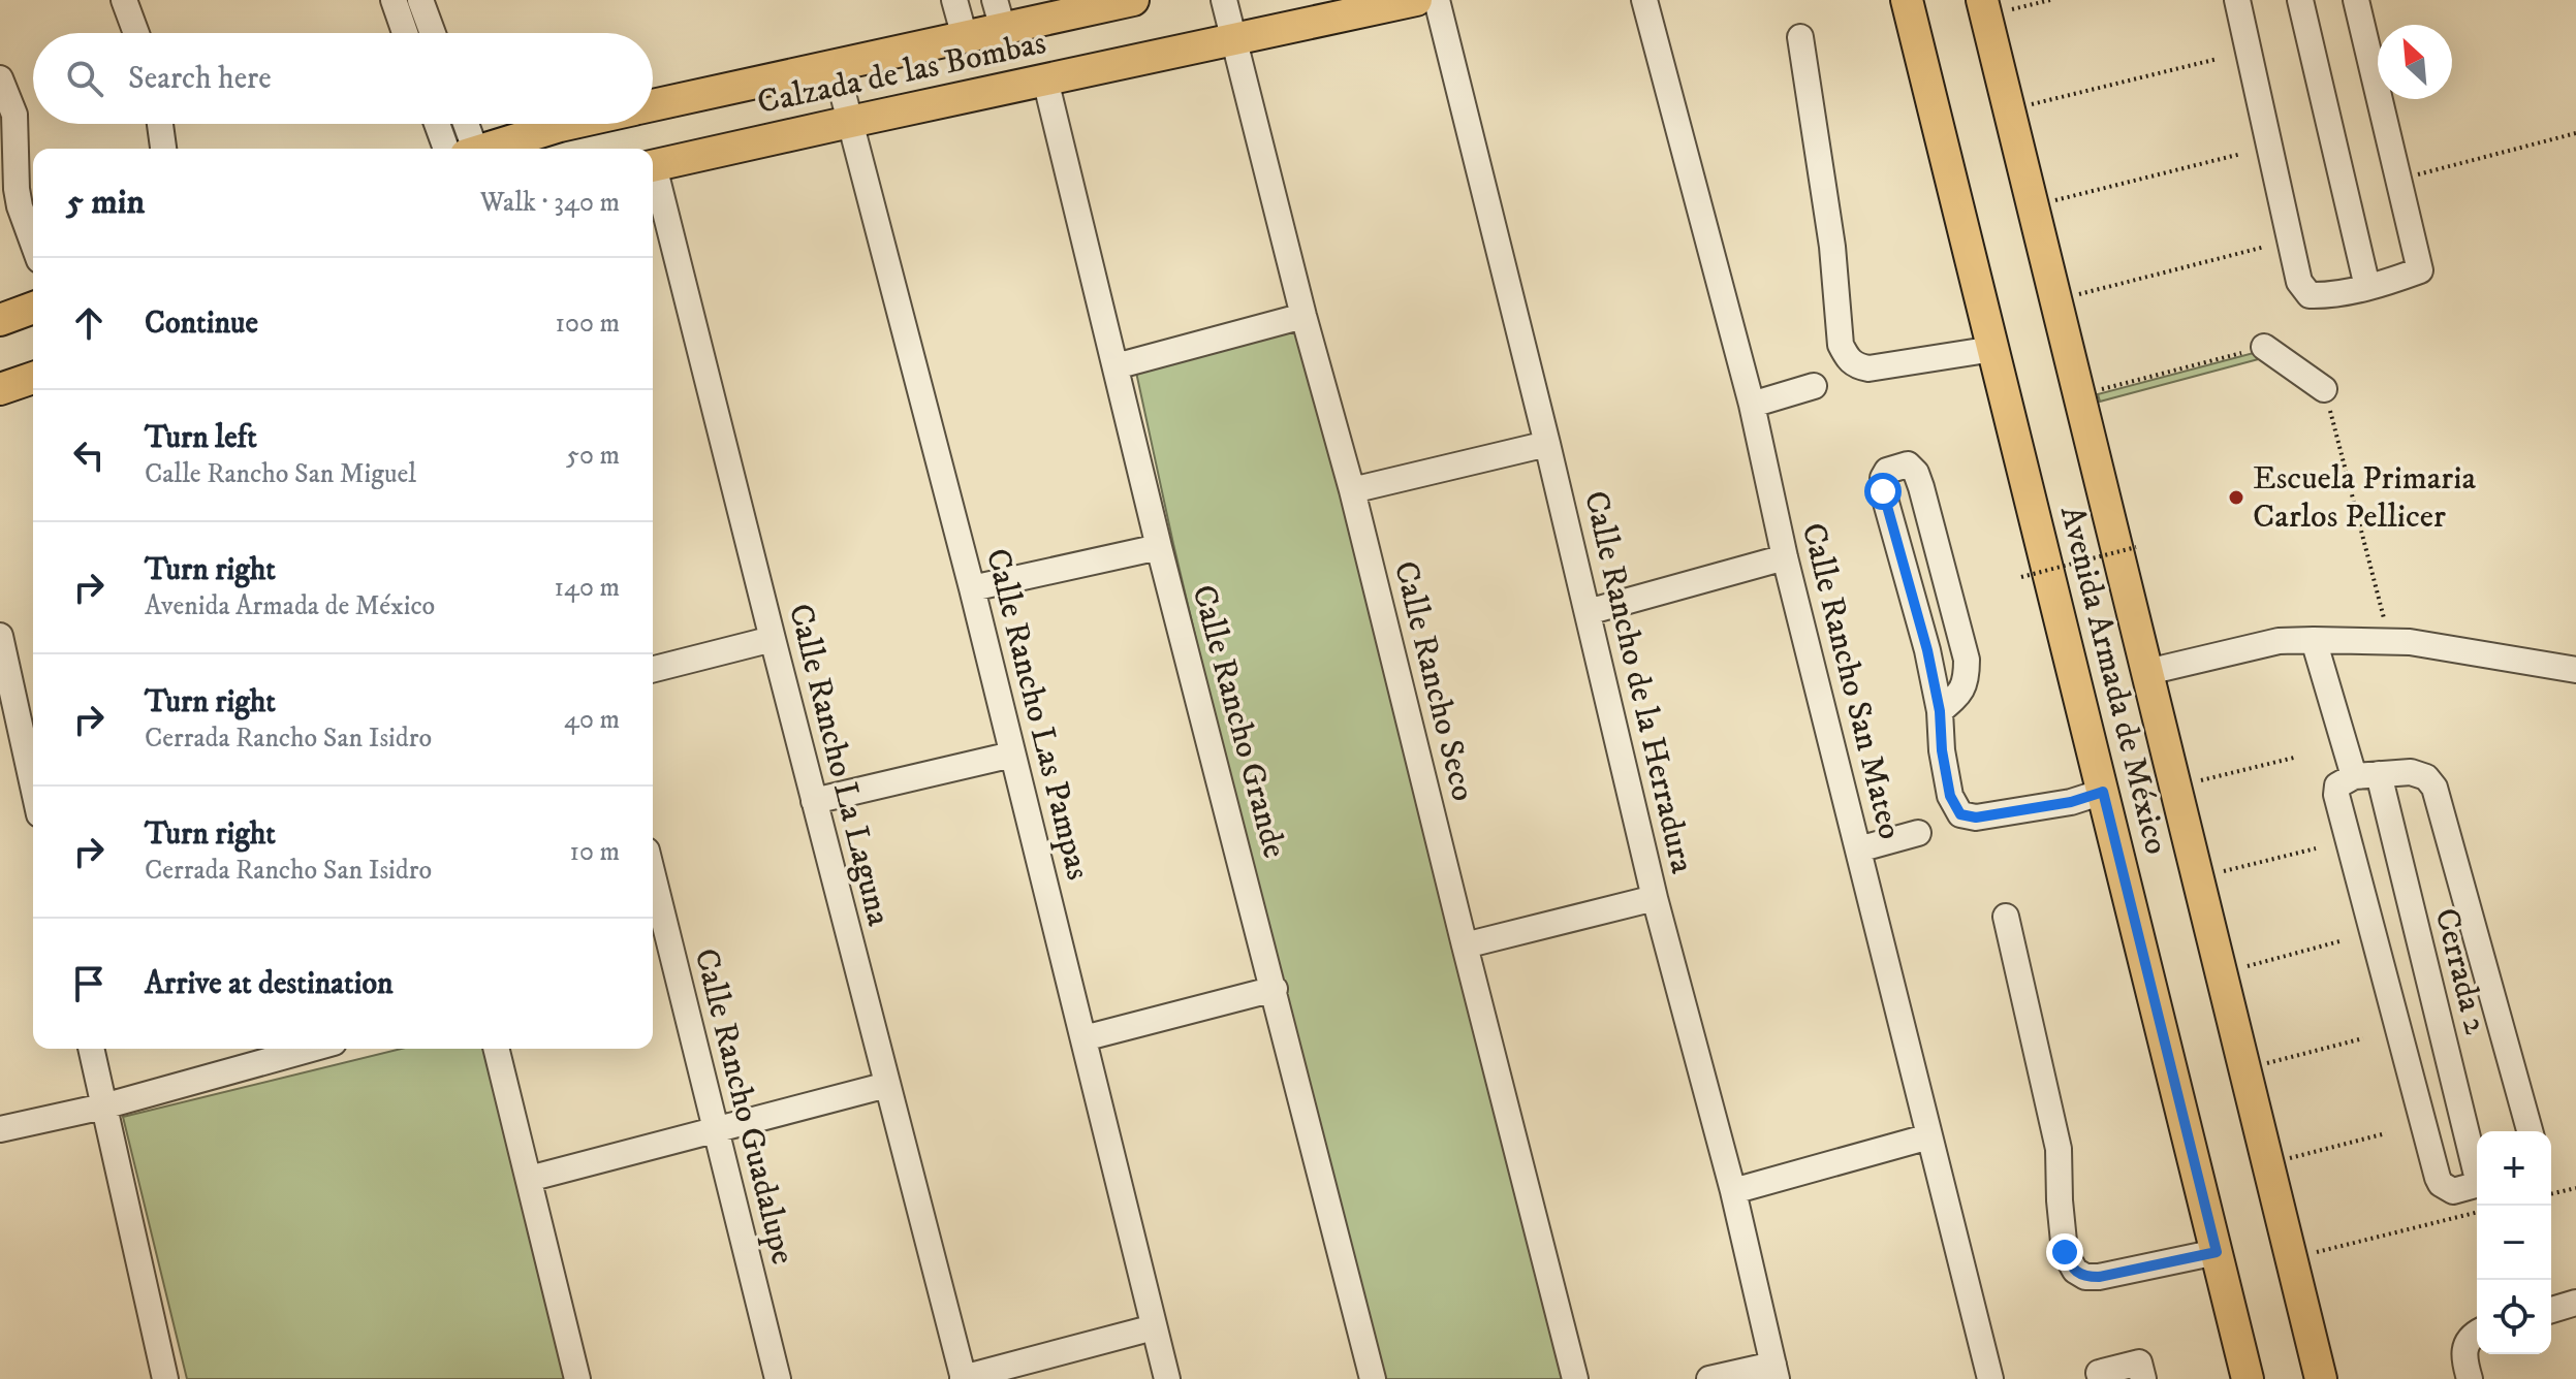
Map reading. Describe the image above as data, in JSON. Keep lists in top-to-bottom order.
{
  "streets": {
    "main road": ["Calzada de las Bombas", "Avenida Armada de México"],
    "street": [
      "Calle Rancho Seco",
      "Calle Rancho San Mateo",
      "Calle Rancho de la Herradura",
      "Calle Rancho Las Pampas",
      "Calle Rancho Grande",
      "Calle Rancho La Laguna",
      "Cerrada 2",
      "Calle Rancho Guadalupe"
    ]
  },
  "crossings": [
    ["Calzada de las Bombas", "Calle Rancho Seco"],
    ["Calzada de las Bombas", "Calle Rancho Las Pampas"],
    ["Calzada de las Bombas", "Calle Rancho Grande"]
  ],
  "places": ["Escuela Primaria Carlos Pellicer"],
  "north": "top left",
  "page": {
    "search": "Search here",
    "heading": ["5 min", "Walk · 340 m"],
    "list": [
      ["Continue", "100 m"],
      ["Turn left", "Calle Rancho San Miguel", "50 m"],
      ["Turn right", "Avenida Armada de México", "140 m"],
      ["Turn right", "Cerrada Rancho San Isidro", "40 m"],
      ["Turn right", "Cerrada Rancho San Isidro", "10 m"],
      "Arrive at destination"
    ],
    "map_buttons": ["+", "−"]
  }
}
